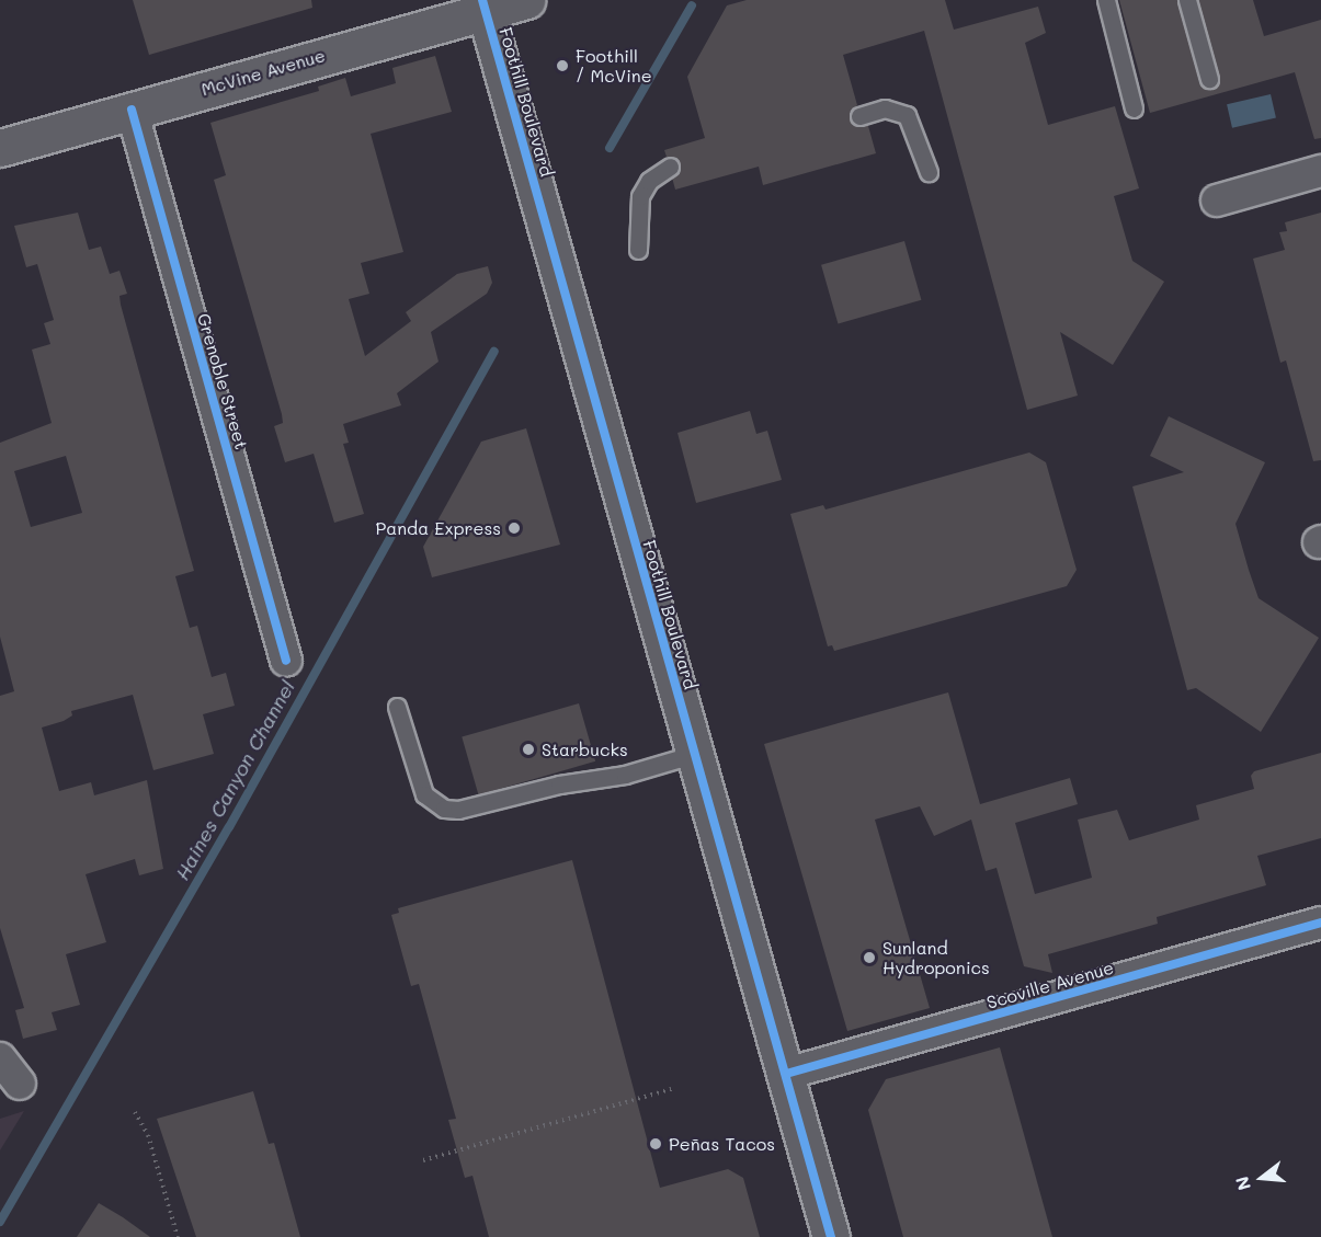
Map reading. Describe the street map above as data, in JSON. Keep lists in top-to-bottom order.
{
  "streets": {
    "main road": ["McVine Avenue", "Foothill Boulevard"],
    "street": ["Grenoble Street", "Scoville Avenue"]
  },
  "crossings": [
    ["McVine Avenue", "Foothill Boulevard"],
    ["McVine Avenue", "Grenoble Street"],
    ["Foothill Boulevard", "Scoville Avenue"]
  ],
  "water": ["Haines Canyon Channel"],
  "places": [
    "Foothill / McVine",
    "Panda Express",
    "Starbucks",
    "Sunland Hydroponics",
    "Peñas Tacos"
  ],
  "north": "left"
}
